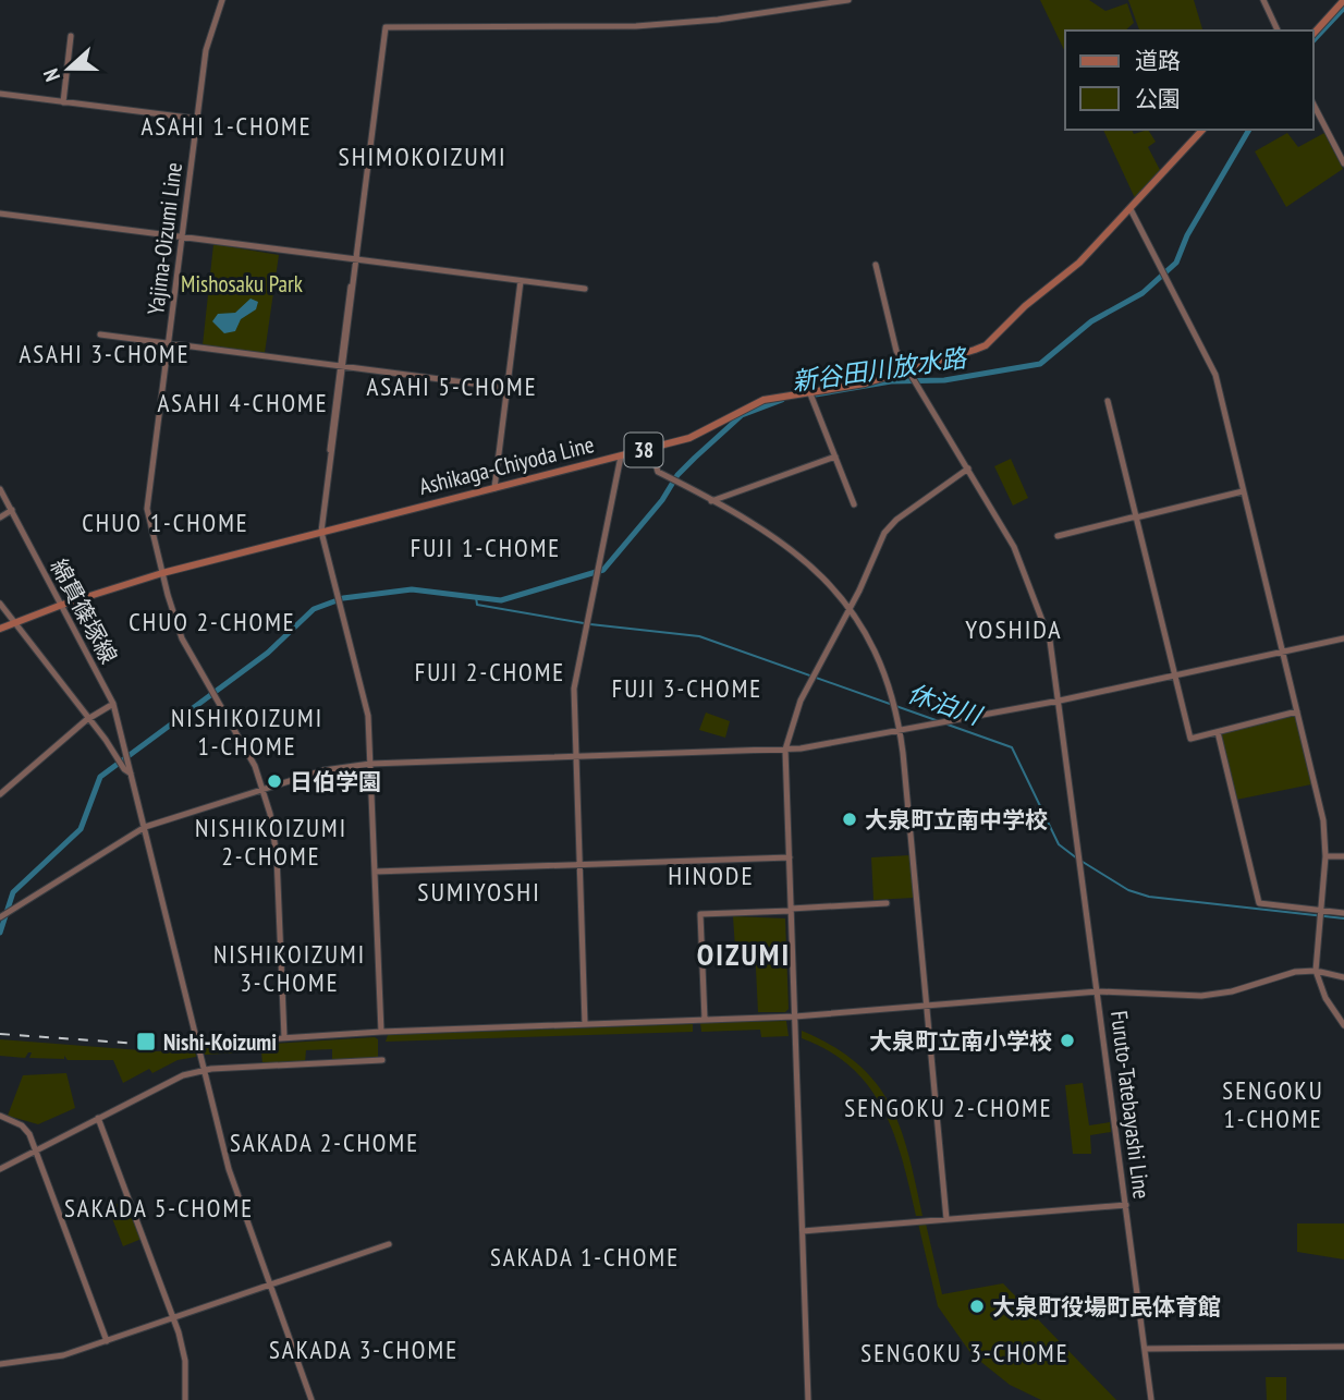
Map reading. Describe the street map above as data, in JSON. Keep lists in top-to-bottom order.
{
  "streets": {
    "main road": ["38", "Ashikaga-Chiyoda Line"],
    "street": ["Yajima-Oizumi Line", "綿貫篠塚線", "Furuto-Tatebayashi Line"]
  },
  "crossings": [
    ["Yajima-Oizumi Line", "Ashikaga-Chiyoda Line"],
    ["Ashikaga-Chiyoda Line", "綿貫篠塚線"]
  ],
  "districts": [
    "ASAHI 1-CHOME",
    "SHIMOKOIZUMI",
    "ASAHI 3-CHOME",
    "ASAHI 5-CHOME",
    "ASAHI 4-CHOME",
    "CHUO 1-CHOME",
    "FUJI 1-CHOME",
    "CHUO 2-CHOME",
    "YOSHIDA",
    "FUJI 2-CHOME",
    "FUJI 3-CHOME",
    "NISHIKOIZUMI 1-CHOME",
    "NISHIKOIZUMI 2-CHOME",
    "HINODE",
    "SUMIYOSHI",
    "NISHIKOIZUMI 3-CHOME",
    "OIZUMI",
    "SENGOKU 1-CHOME",
    "SENGOKU 2-CHOME",
    "SAKADA 2-CHOME",
    "SAKADA 5-CHOME",
    "SAKADA 1-CHOME",
    "SAKADA 3-CHOME",
    "SENGOKU 3-CHOME"
  ],
  "water": ["新谷田川放水路", "休泊川"],
  "parks": ["Mishosaku Park"],
  "places": {
    "other": [
      "日伯学園",
      "大泉町立南中学校",
      "大泉町立南小学校",
      "大泉町役場町民体育館"
    ],
    "transit": ["Nishi-Koizumi"]
  },
  "legend": ["道路", "公園"],
  "north": "left"
}
